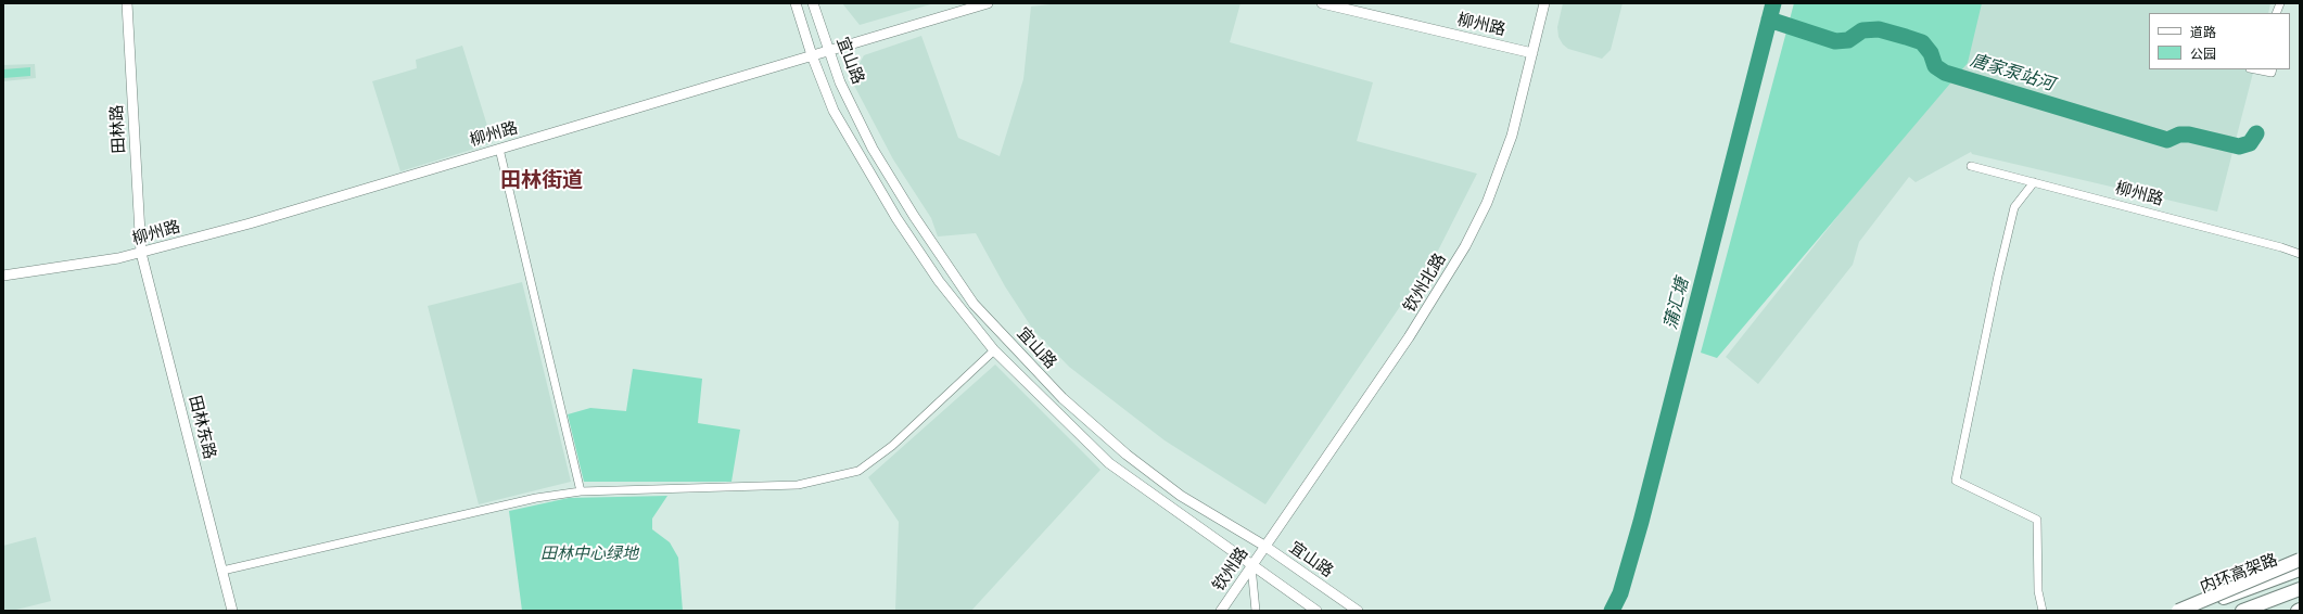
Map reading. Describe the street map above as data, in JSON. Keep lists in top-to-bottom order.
{
  "streets": {
    "highway": ["内环高架路"],
    "street": [
      "柳州路",
      "宜山路",
      "田林路",
      "钦州北路",
      "田林东路",
      "钦州路"
    ]
  },
  "crossings": [
    ["柳州路", "宜山路"],
    ["柳州路", "田林路"],
    ["柳州路", "钦州北路"],
    ["柳州路", "田林东路"],
    ["宜山路", "钦州北路"],
    ["宜山路", "钦州路"],
    ["田林路", "田林东路"],
    ["钦州北路", "钦州路"]
  ],
  "districts": ["田林街道"],
  "water": ["唐家泵站河", "蒲汇塘"],
  "parks": ["田林中心绿地"],
  "legend": ["道路", "公园"]
}
